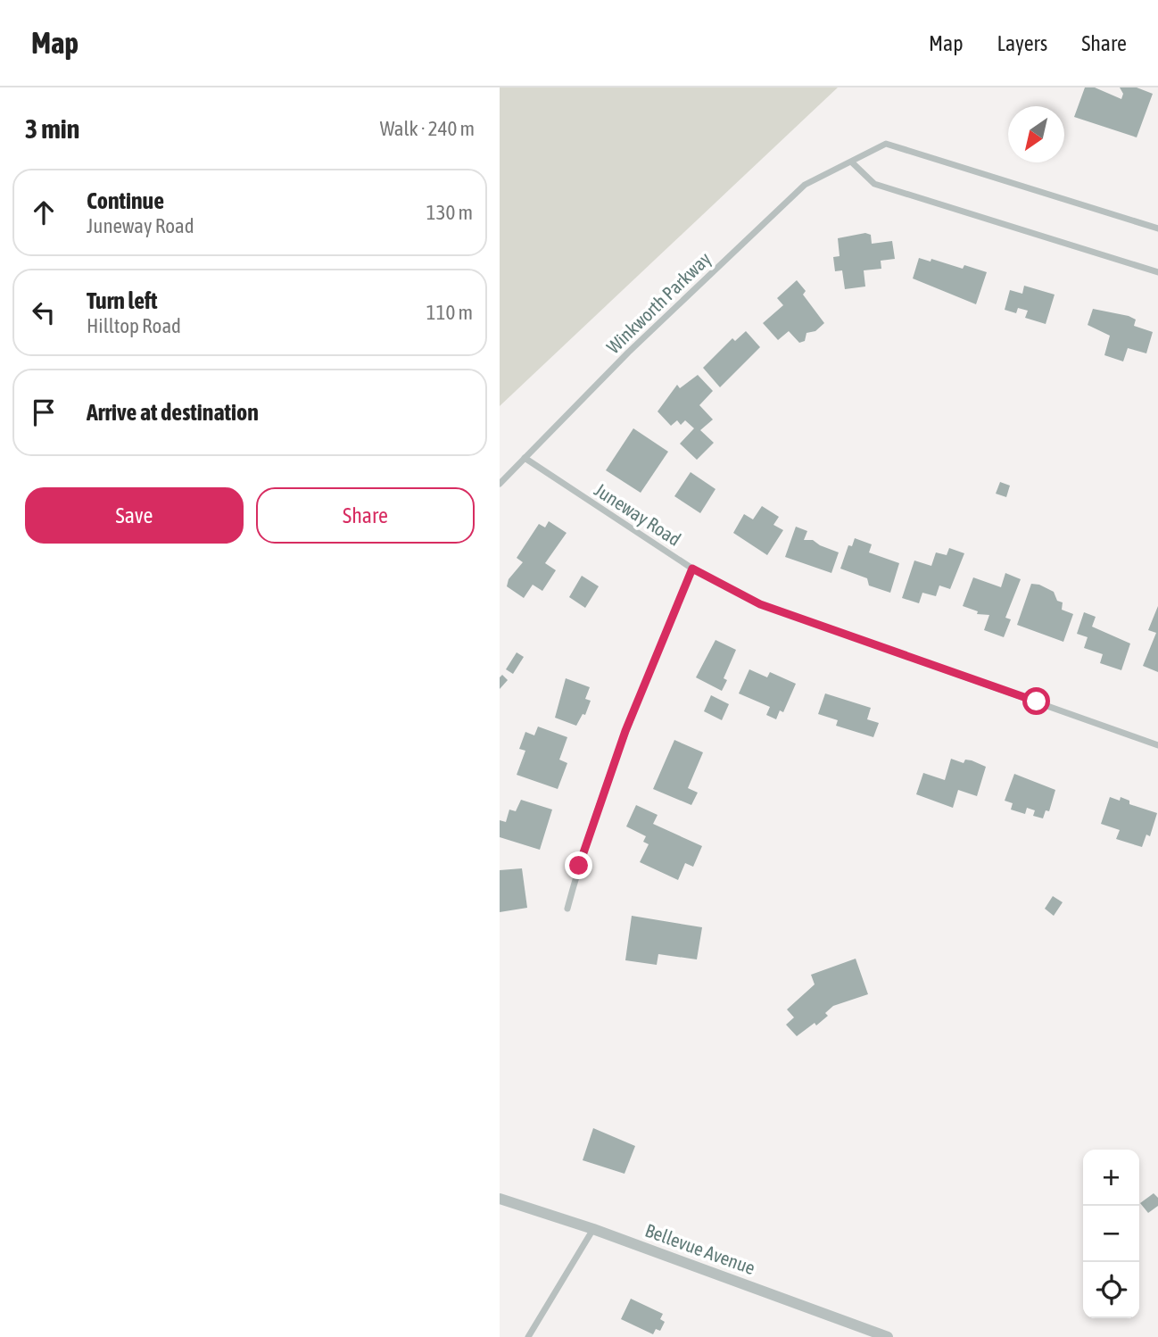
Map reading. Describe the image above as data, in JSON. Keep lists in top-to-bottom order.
{
  "streets": {
    "street": ["Winkworth Parkway", "Juneway Road", "Bellevue Avenue"]
  },
  "crossings": [
    ["Winkworth Parkway", "Juneway Road"]
  ],
  "north": "bottom left",
  "page": {
    "header": "Map",
    "nav": ["Map", "Layers", "Share"],
    "heading": ["3 min", "Walk · 240 m"],
    "list": [
      ["Continue", "Juneway Road", "130 m"],
      ["Turn left", "Hilltop Road", "110 m"],
      "Arrive at destination"
    ],
    "buttons": ["Save", "Share"],
    "map_buttons": ["+", "−"]
  }
}
